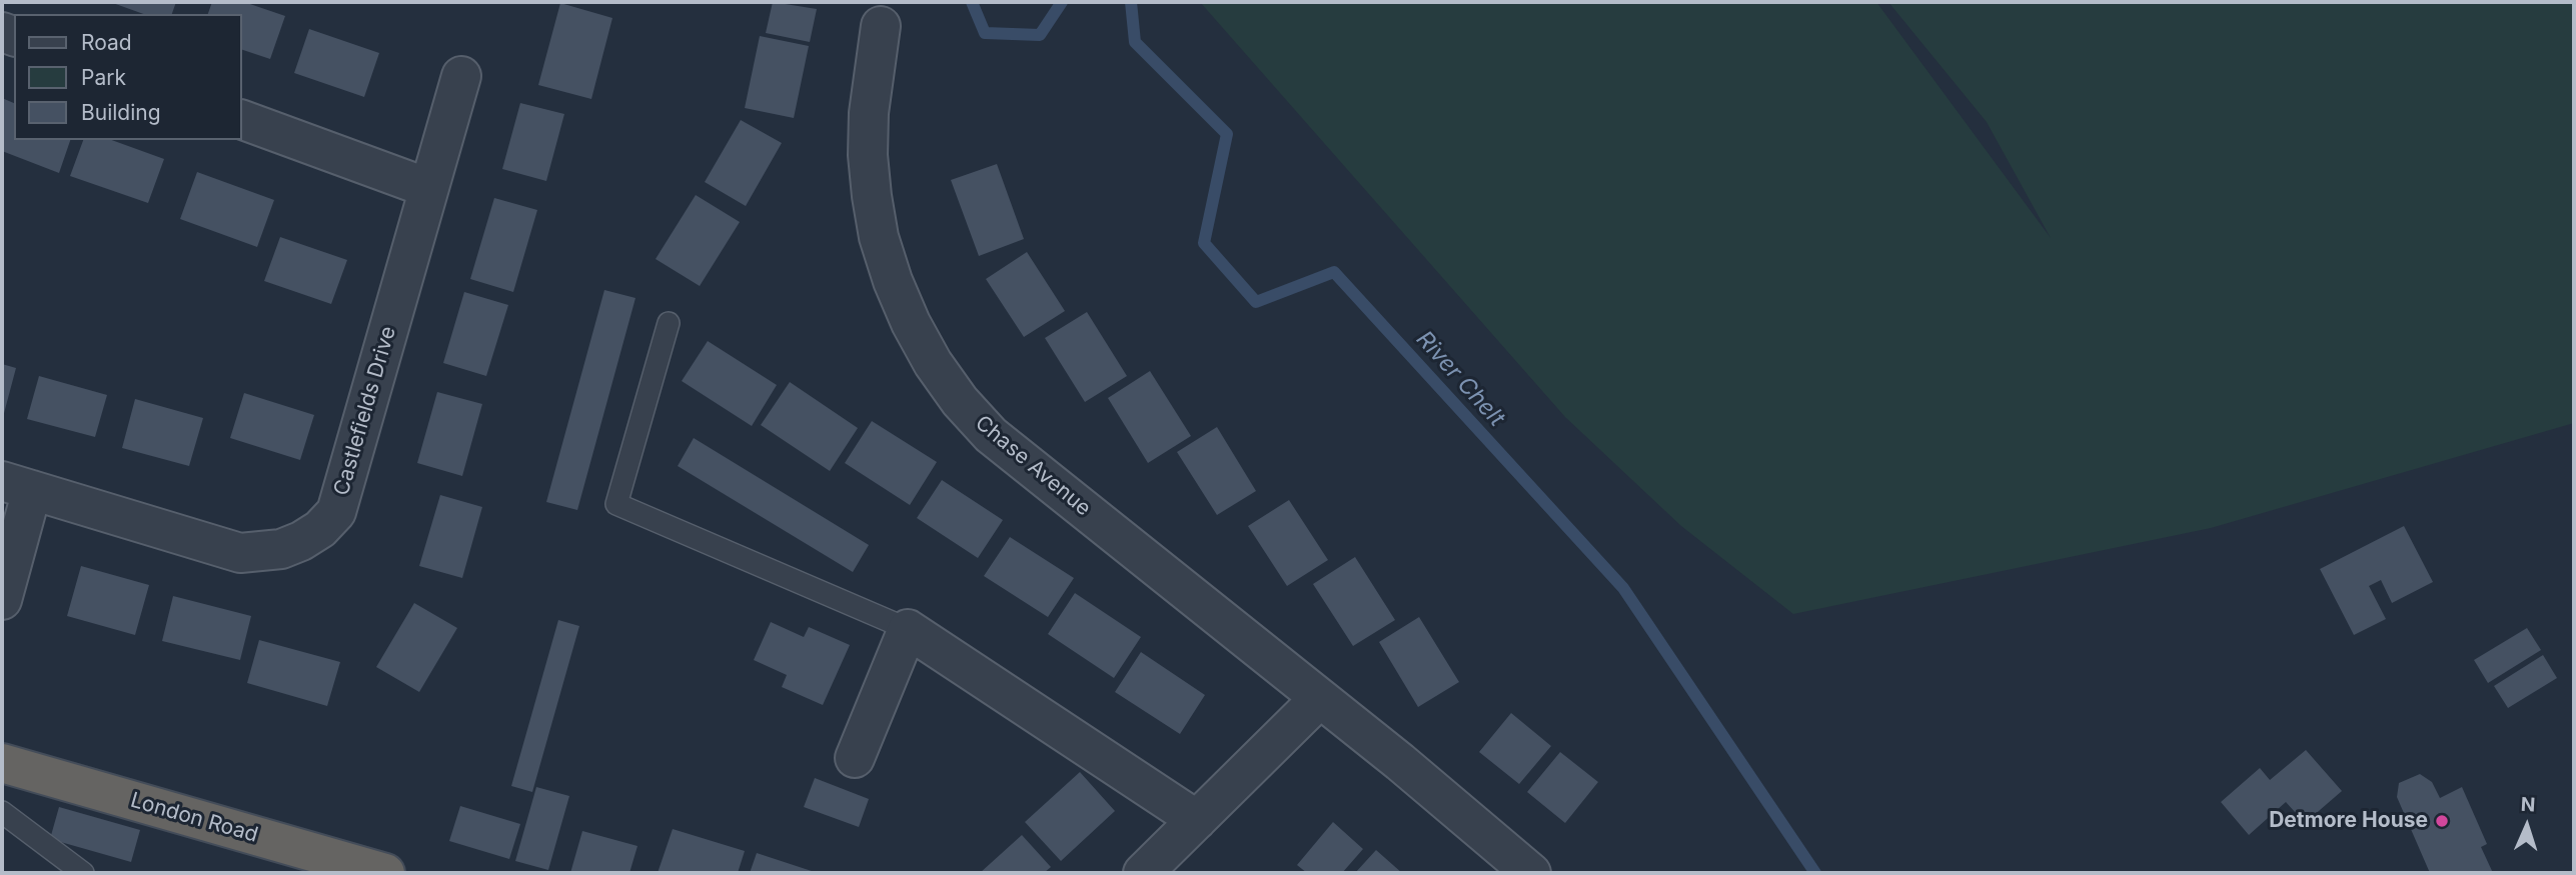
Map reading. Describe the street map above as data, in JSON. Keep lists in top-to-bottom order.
{
  "streets": {
    "highway": ["London Road"],
    "street": ["Castlefields Drive", "Chase Avenue"]
  },
  "water": ["River Chelt"],
  "places": ["Detmore House"],
  "legend": ["Road", "Park", "Building"],
  "north": "top"
}
